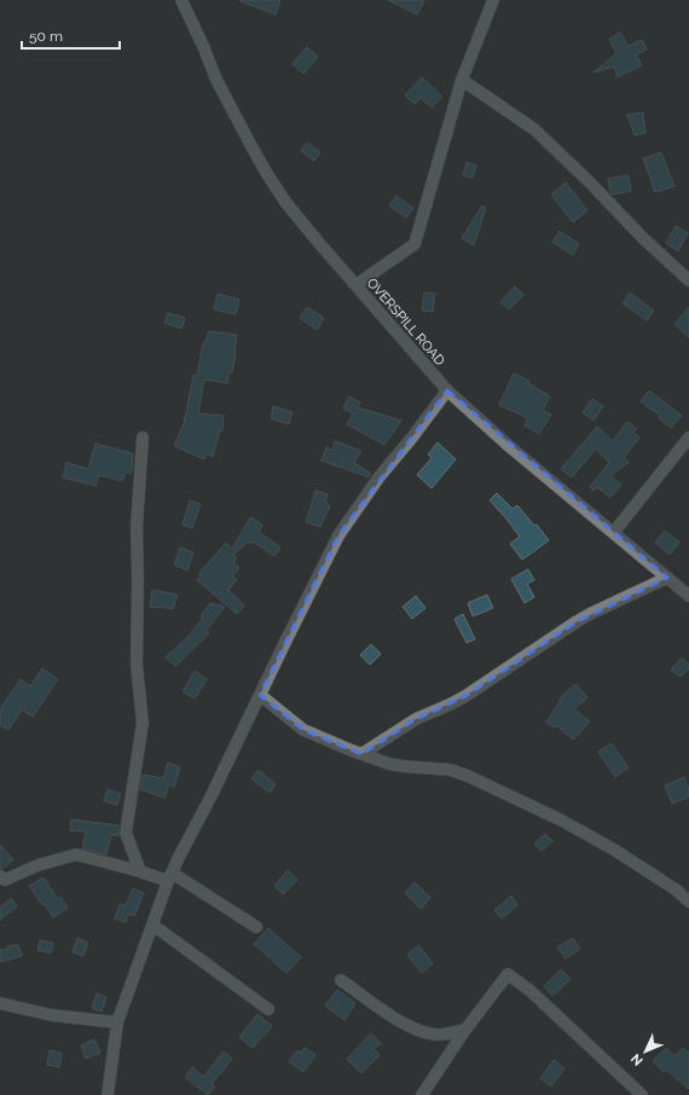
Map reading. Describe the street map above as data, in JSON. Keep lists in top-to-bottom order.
{
  "streets": {
    "street": ["OVERSPILL ROAD"]
  },
  "scale_bar": "50 m",
  "north": "bottom left"
}
